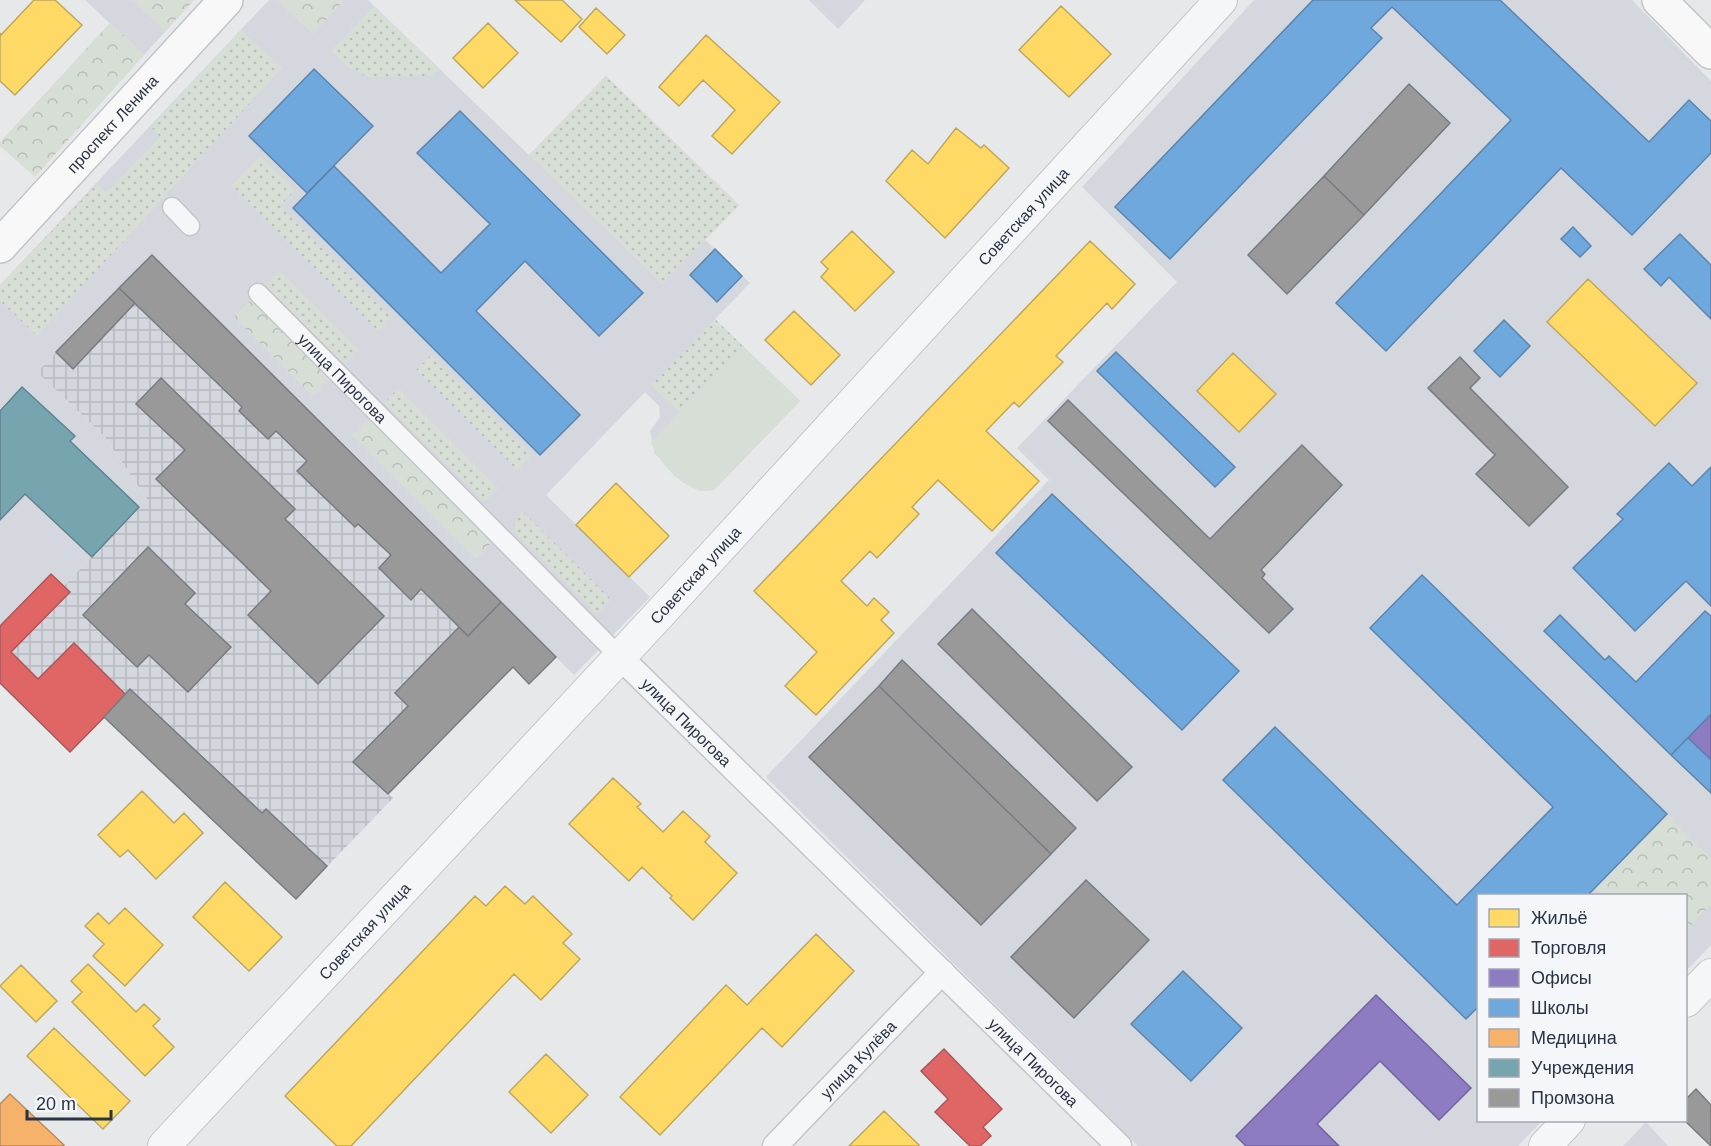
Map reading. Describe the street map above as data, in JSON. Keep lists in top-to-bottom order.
{
  "streets": {
    "main road": ["проспект Ленина"],
    "street": ["Советская улица", "улица Пирогова", "улица Кулёва"]
  },
  "crossings": [
    ["Советская улица", "улица Пирогова"],
    ["улица Пирогова", "улица Кулёва"]
  ],
  "legend": [
    "Жильё",
    "Торговля",
    "Офисы",
    "Школы",
    "Медицина",
    "Учреждения",
    "Промзона"
  ],
  "scale_bar": "20 m"
}
